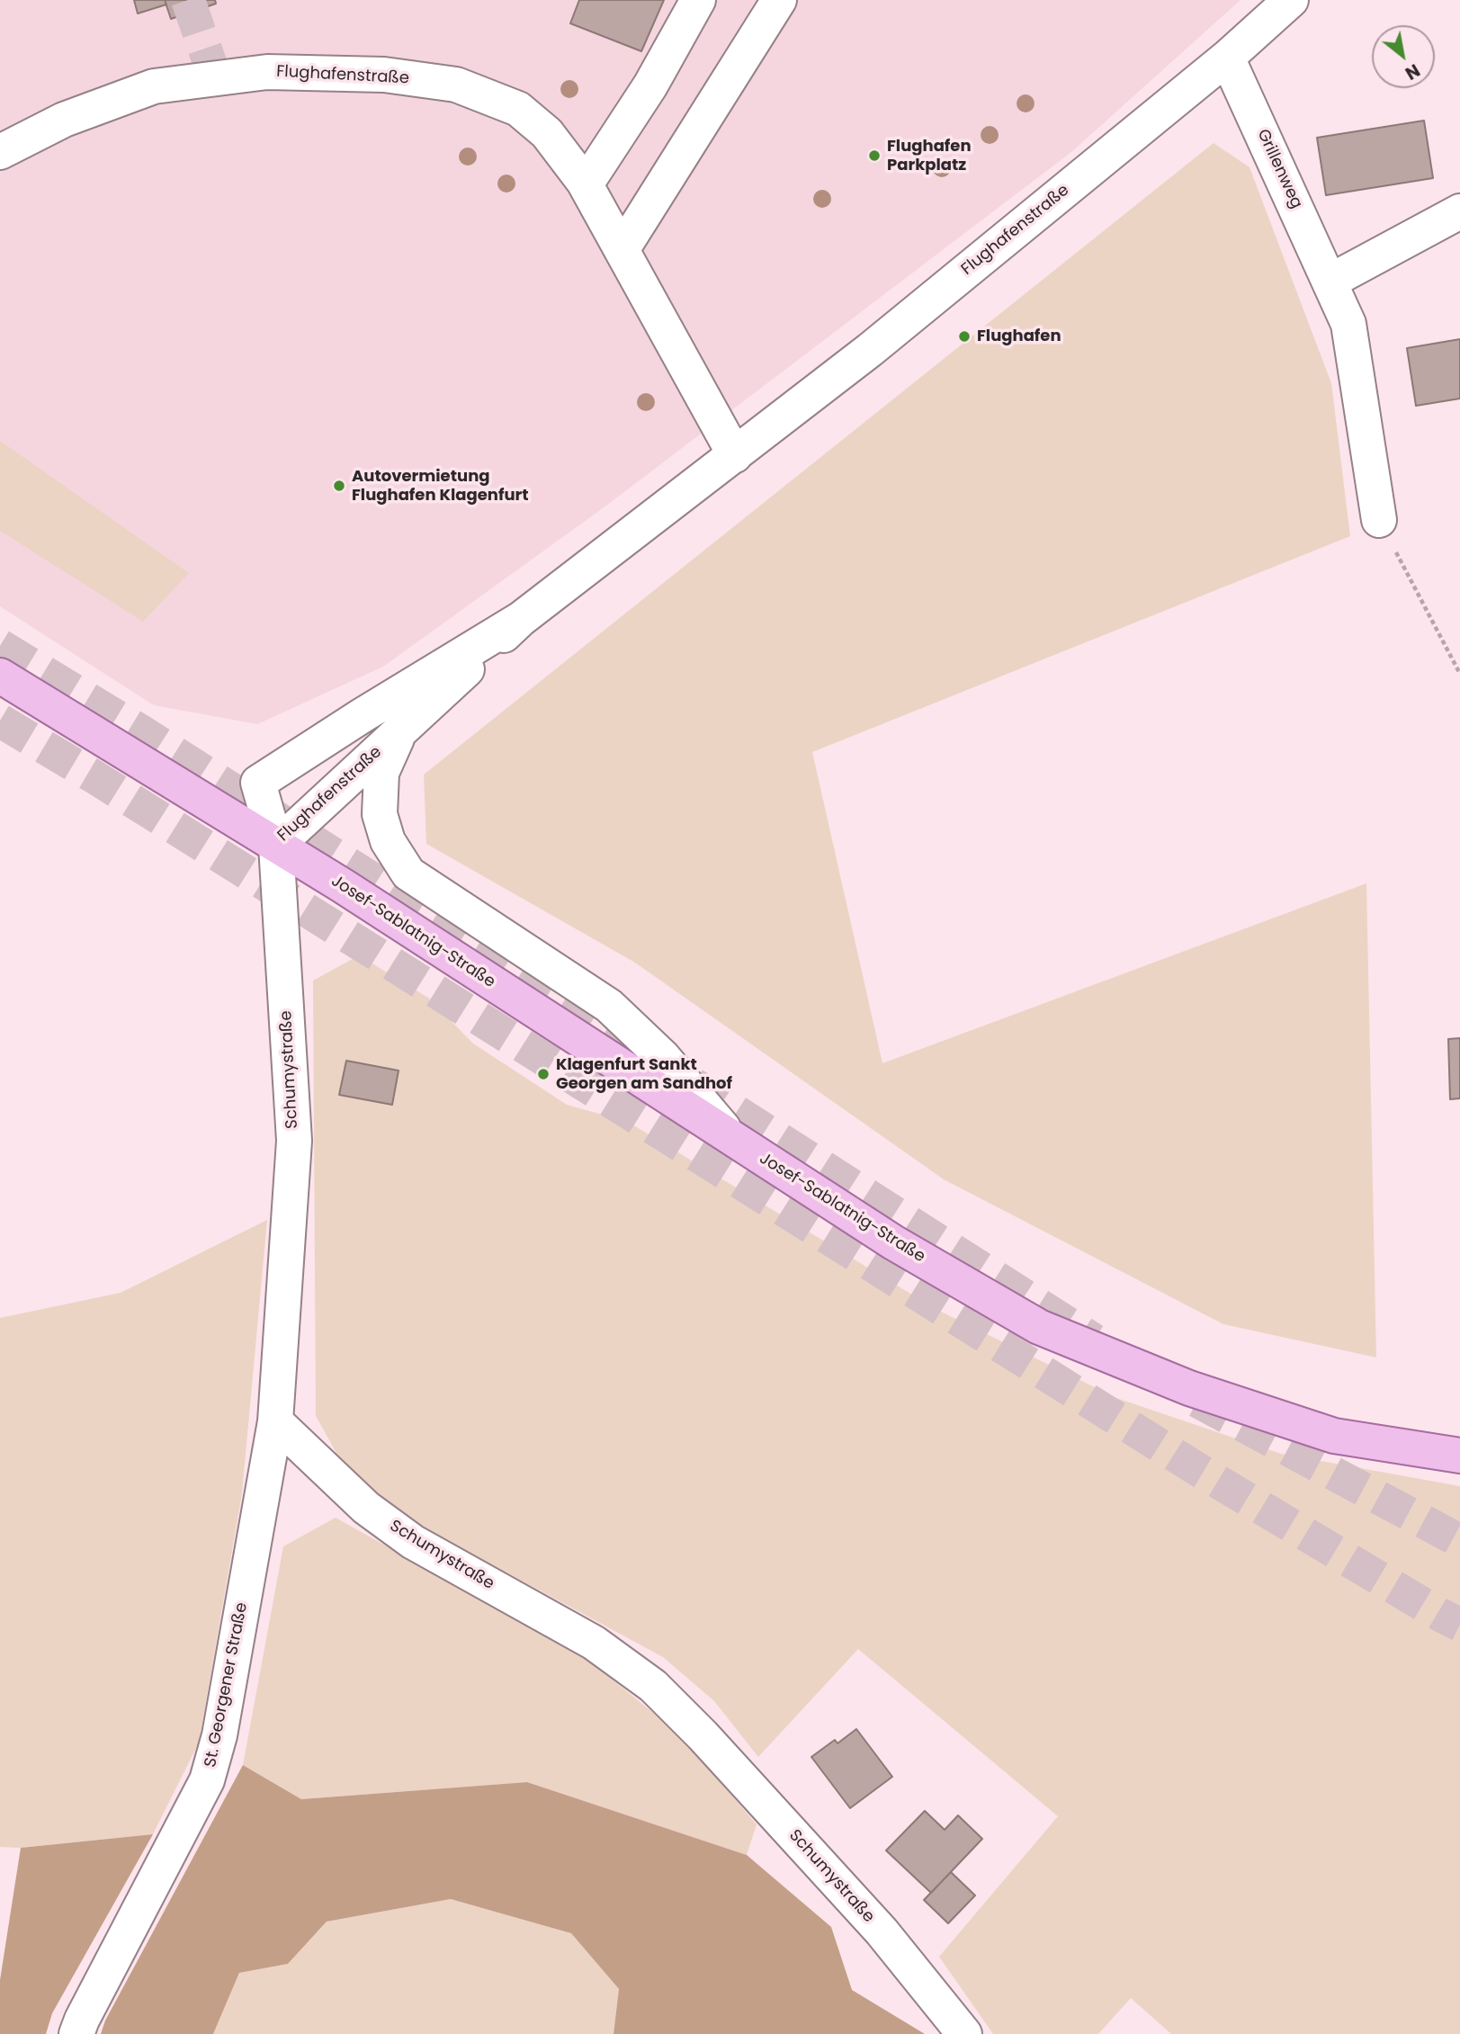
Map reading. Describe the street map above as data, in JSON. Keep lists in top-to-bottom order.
{
  "streets": {
    "main road": ["Josef-Sablatnig-Straße"],
    "street": [
      "Flughafenstraße",
      "Grillenweg",
      "Schumystraße",
      "St. Georgener Straße"
    ]
  },
  "crossings": [
    ["Flughafenstraße", "Grillenweg"],
    ["Flughafenstraße", "Josef-Sablatnig-Straße"],
    ["Flughafenstraße", "Schumystraße"],
    ["Josef-Sablatnig-Straße", "Schumystraße"],
    ["Schumystraße", "St. Georgener Straße"]
  ],
  "places": [
    "Flughafen Parkplatz",
    "Flughafen",
    "Autovermietung Flughafen Klagenfurt",
    "Klagenfurt Sankt Georgen am Sandhof"
  ],
  "north": "bottom right"
}
